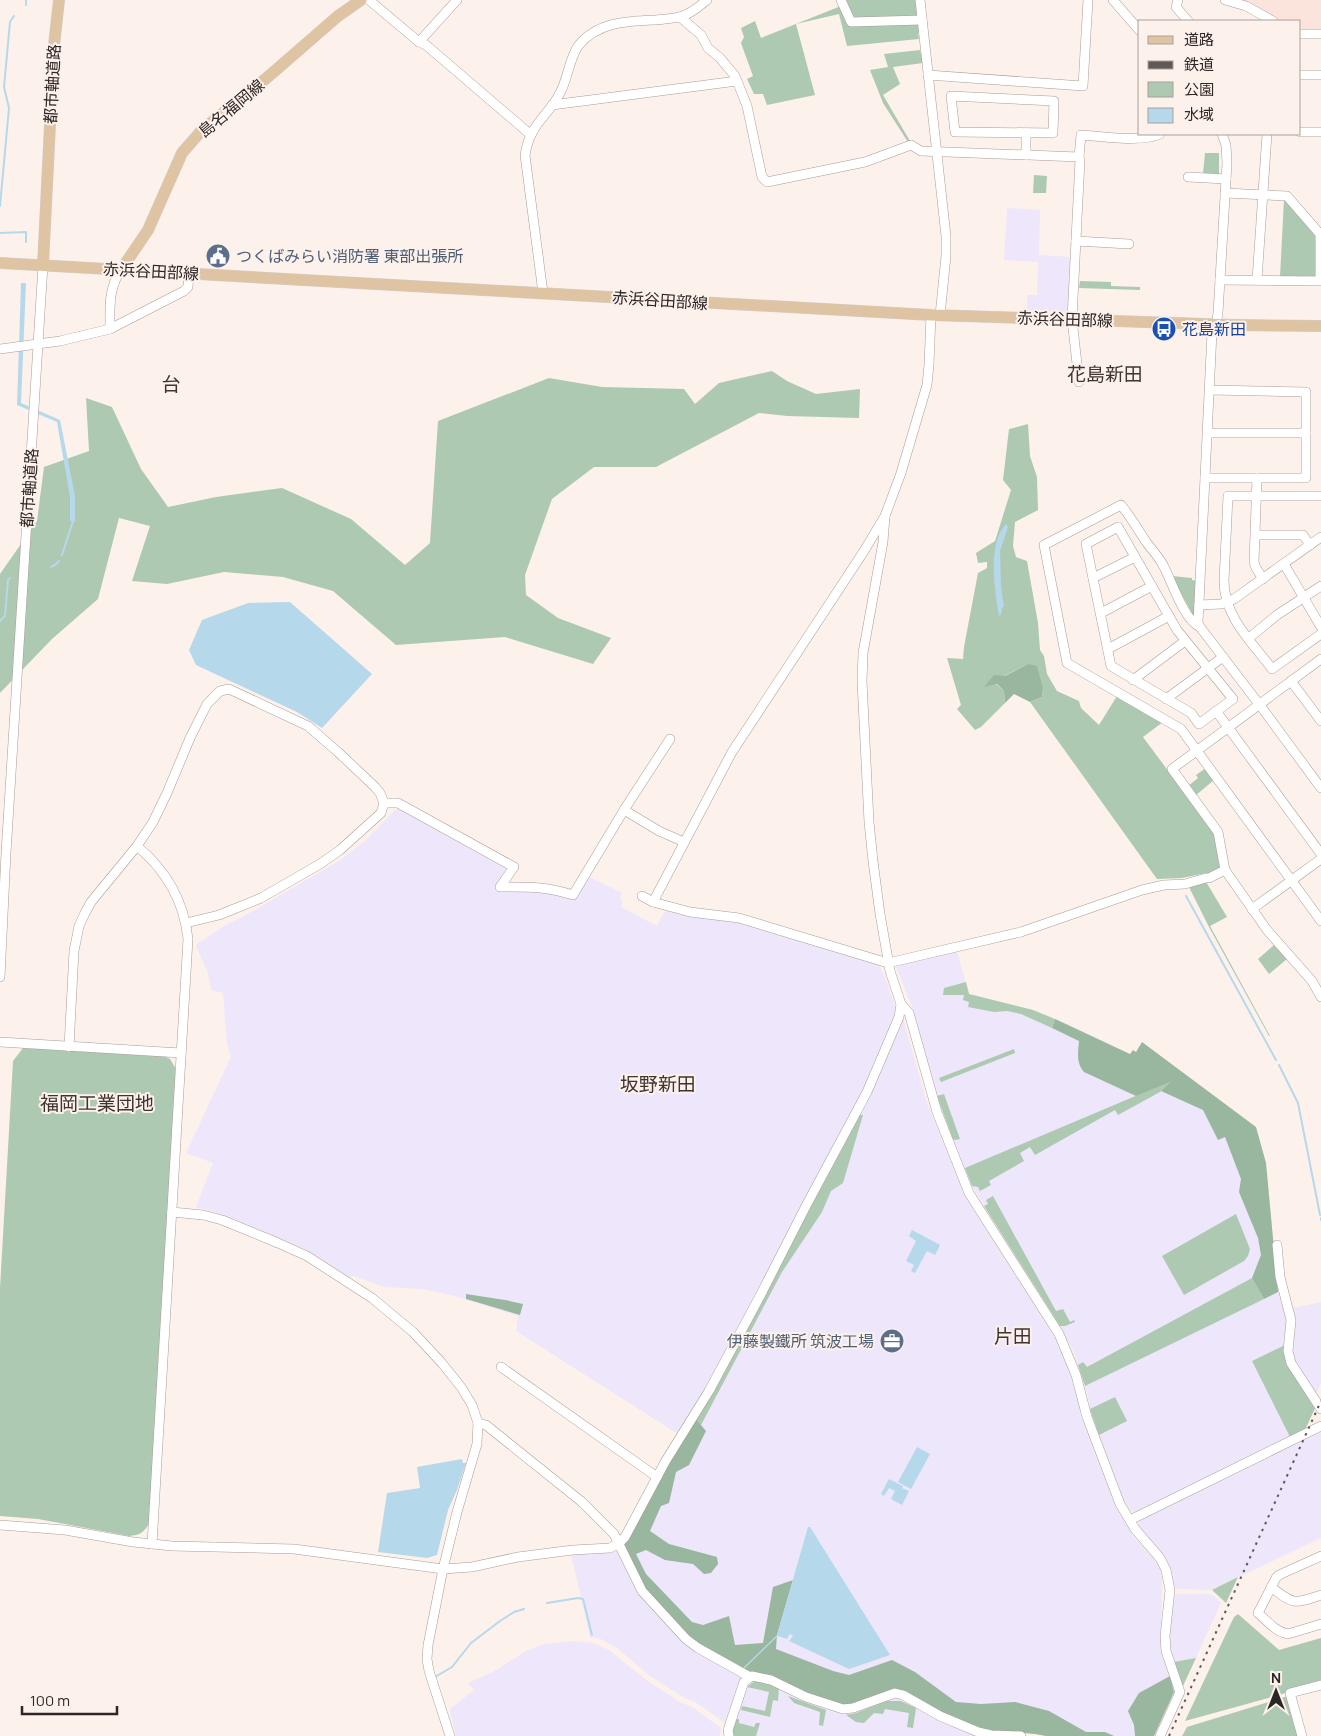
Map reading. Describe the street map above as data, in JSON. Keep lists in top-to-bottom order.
{
  "streets": {
    "main road": ["都市軸道路", "島名福岡線", "赤浜谷田部線"]
  },
  "crossings": [
    ["都市軸道路", "赤浜谷田部線"],
    ["島名福岡線", "赤浜谷田部線"]
  ],
  "districts": [
    "花島新田",
    "台",
    "坂野新田",
    "福岡工業団地",
    "片田"
  ],
  "places": {
    "public building": ["つくばみらい消防署 東部出張所"],
    "bus stop": ["花島新田"],
    "office": ["伊藤製鐵所 筑波工場"]
  },
  "legend": [
    "道路",
    "鉄道",
    "公園",
    "水域"
  ],
  "scale_bar": "100 m",
  "north": "top"
}
